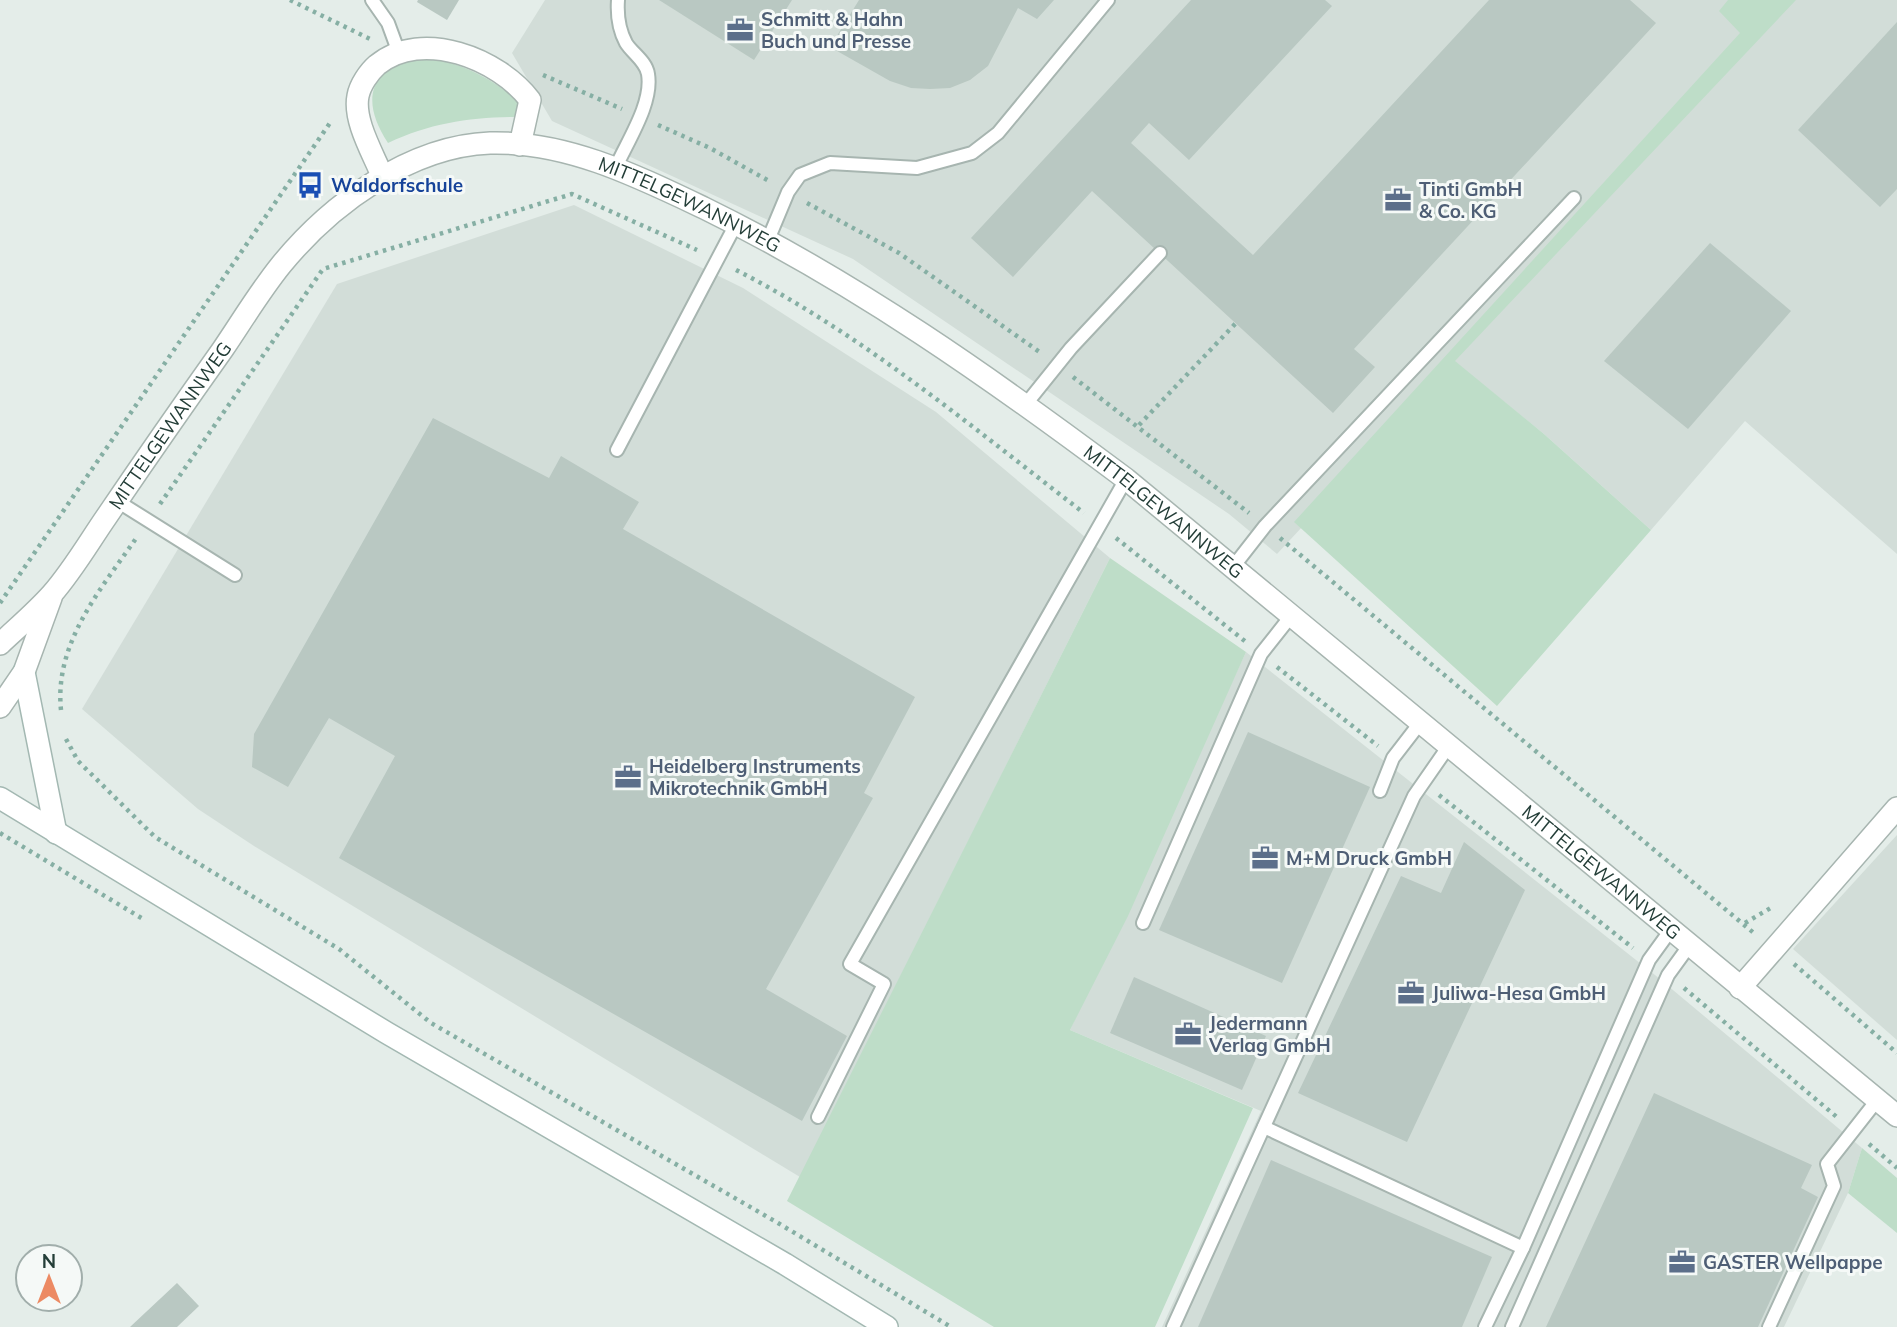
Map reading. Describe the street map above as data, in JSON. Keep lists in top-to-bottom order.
{
  "streets": {
    "street": ["MITTELGEWANNWEG"]
  },
  "places": {
    "office": [
      "Schmitt & Hahn Buch und Presse",
      "Tinti GmbH & Co. KG",
      "Heidelberg Instruments Mikrotechnik GmbH",
      "M+M Druck GmbH",
      "Juliwa-Hesa GmbH",
      "Jedermann Verlag GmbH",
      "GASTER Wellpappe"
    ],
    "bus stop": ["Waldorfschule"]
  },
  "north": "top"
}
